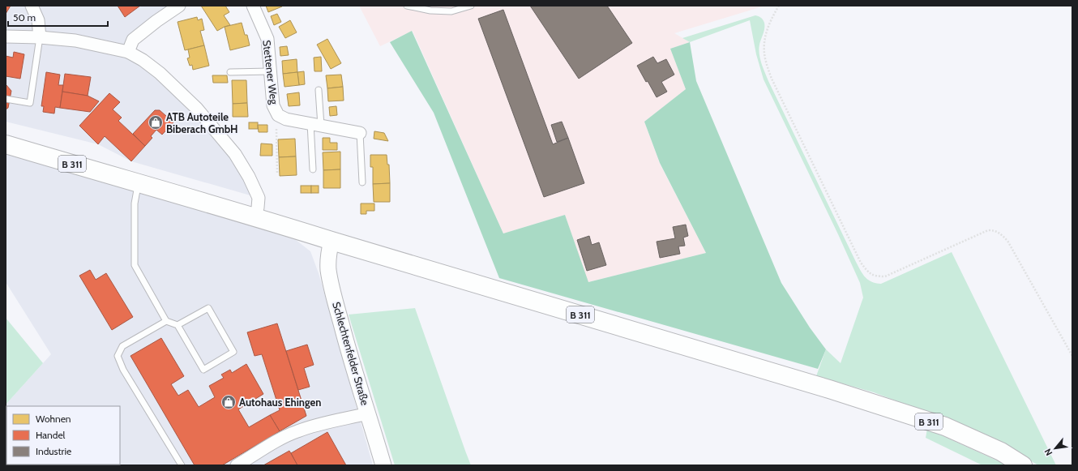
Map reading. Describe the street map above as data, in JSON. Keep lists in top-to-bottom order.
{
  "streets": {
    "main road": ["B 311"],
    "street": ["Stettener Weg", "Schlechtenfelder Straße"]
  },
  "crossings": [
    ["B 311", "Schlechtenfelder Straße"]
  ],
  "places": {
    "shop": ["ATB Autoteile Biberach GmbH", "Autohaus Ehingen"]
  },
  "legend": ["Wohnen", "Handel", "Industrie"],
  "scale_bar": "50 m",
  "north": "bottom left"
}
